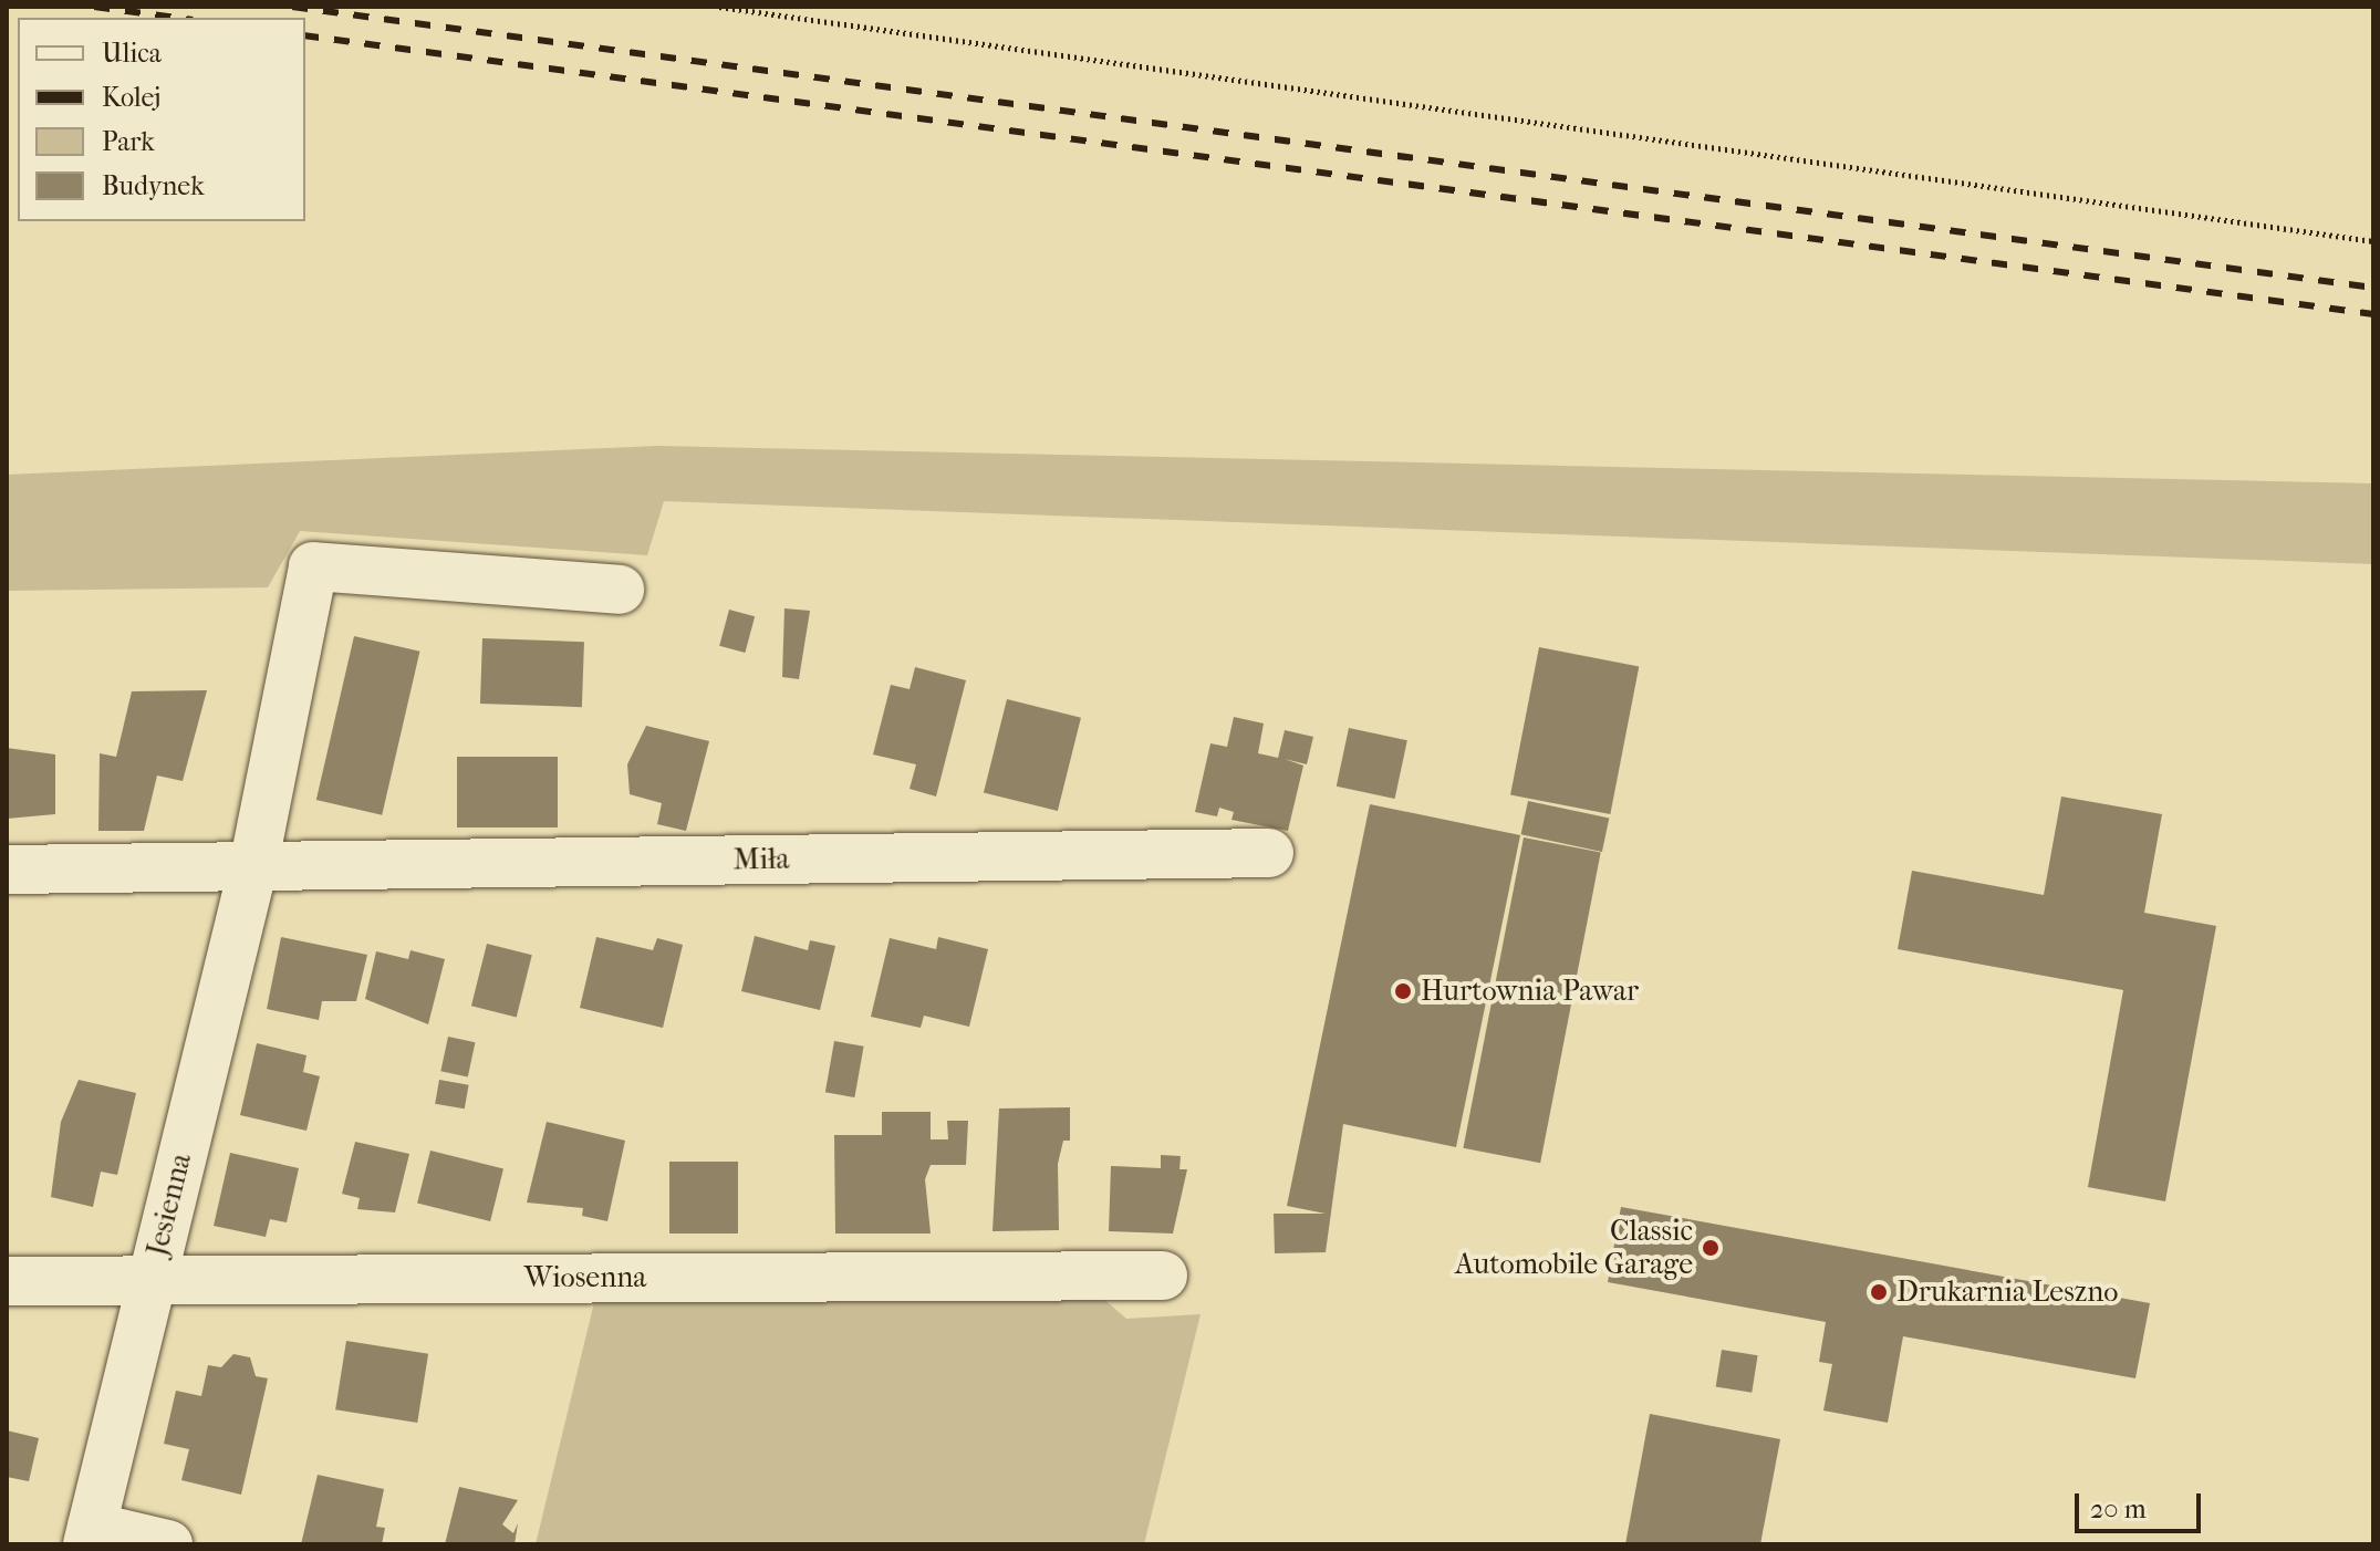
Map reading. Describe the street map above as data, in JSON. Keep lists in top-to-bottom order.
{
  "streets": {
    "street": ["Miła", "Jesienna", "Wiosenna"]
  },
  "crossings": [
    ["Miła", "Jesienna"],
    ["Jesienna", "Wiosenna"]
  ],
  "places": ["Hurtownia Pawar", "Classic Automobile Garage", "Drukarnia Leszno"],
  "legend": [
    "Ulica",
    "Kolej",
    "Park",
    "Budynek"
  ],
  "scale_bar": "20 m"
}
